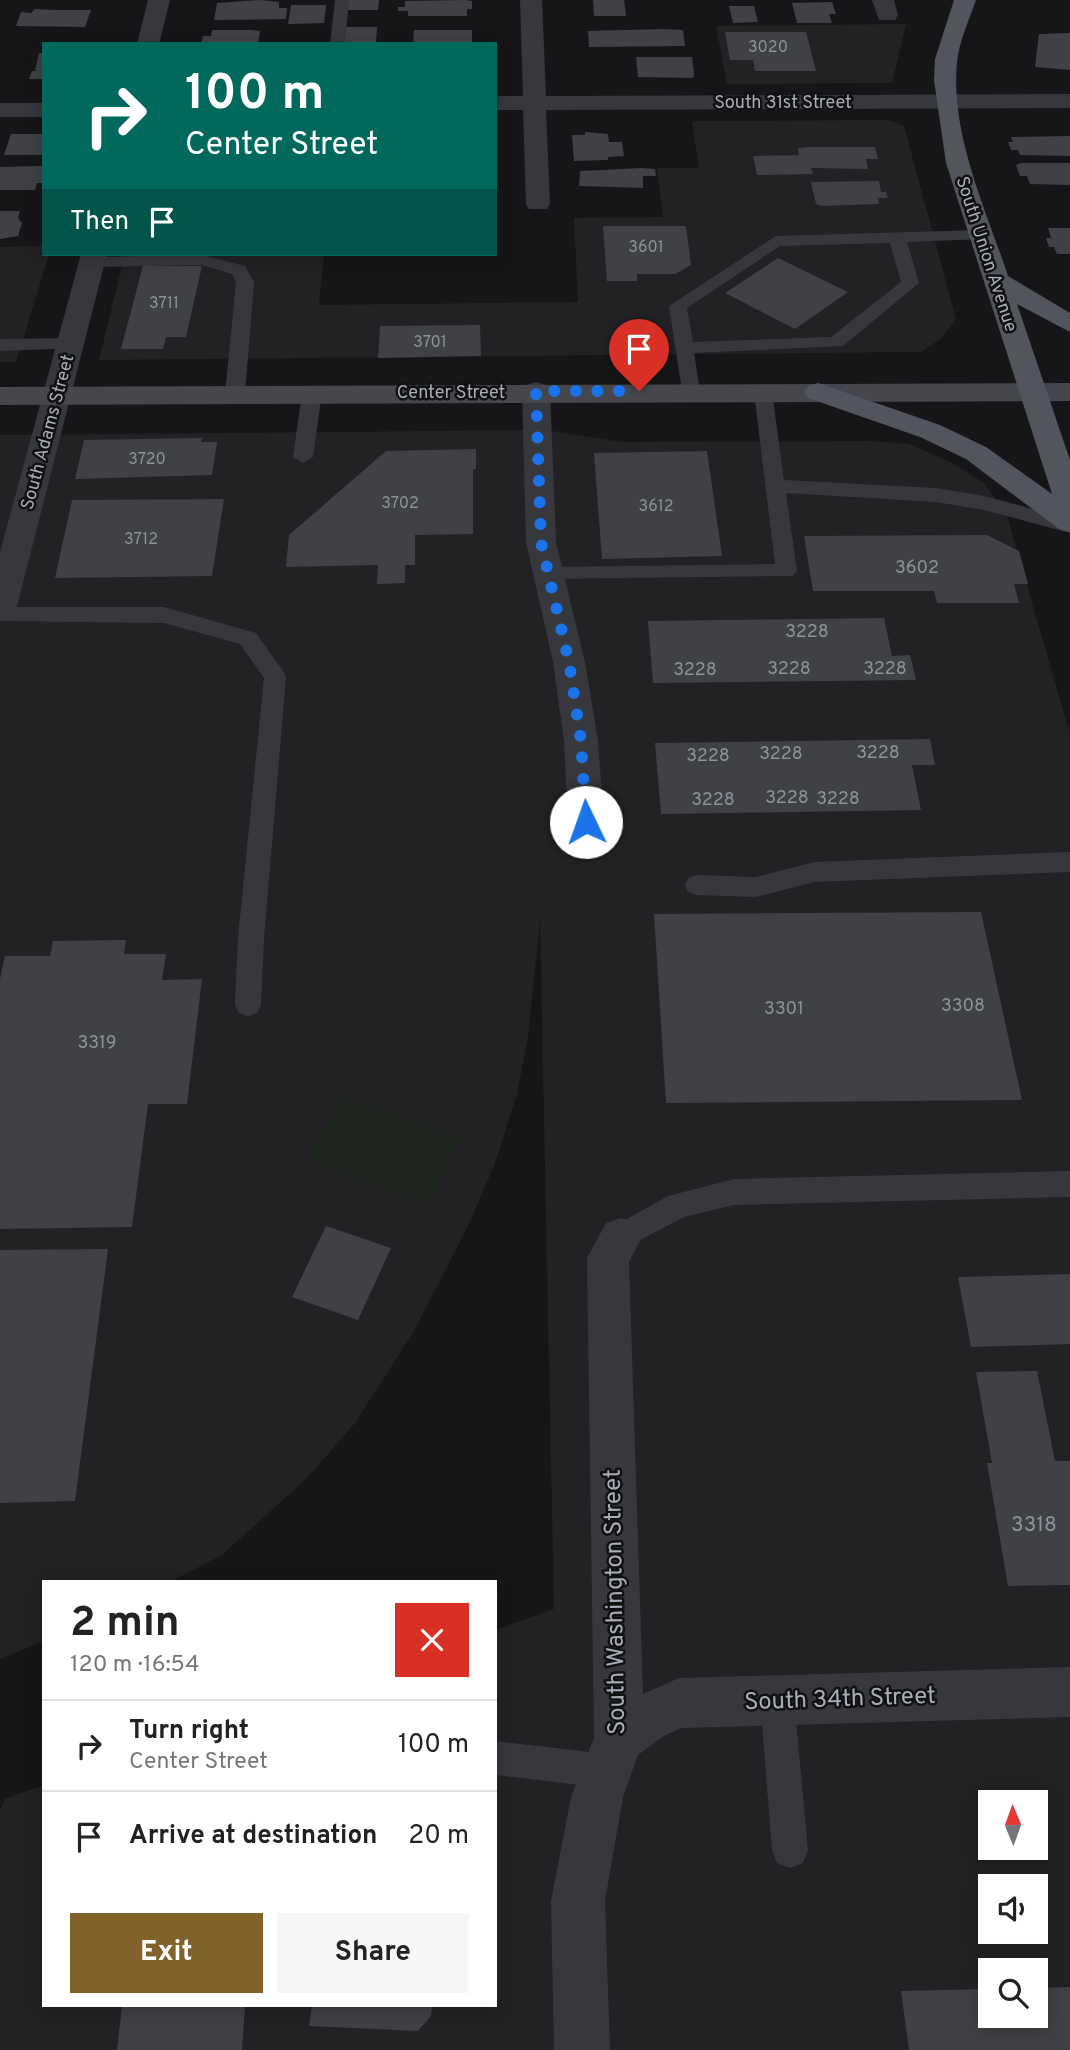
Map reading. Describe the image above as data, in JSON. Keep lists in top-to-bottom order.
{
  "streets": {
    "main road": ["South Union Avenue", "Center Street"],
    "street": [
      "South 31st Street",
      "South Adams Street",
      "South Washington Street",
      "South 34th Street"
    ]
  },
  "crossings": [
    ["South 31st Street", "South Union Avenue"],
    ["South Union Avenue", "Center Street"],
    ["Center Street", "South Adams Street"],
    ["South Washington Street", "South 34th Street"]
  ],
  "house_numbers": [
    "3020",
    "3601",
    "3711",
    "3701",
    "3720",
    "3702",
    "3612",
    "3712",
    "3602",
    "3228",
    "3228",
    "3228",
    "3228",
    "3228",
    "3228",
    "3228",
    "3228",
    "3228",
    "3228",
    "3308",
    "3301",
    "3319",
    "3318"
  ],
  "north": "top",
  "page": {
    "turn": ["100 m", "Center Street"],
    "then": "Then",
    "heading": ["2 min", "120 m · 16:54"],
    "list": [
      {
        "name": "Turn right",
        "note": "Center Street",
        "value": "100 m"
      },
      {
        "name": "Arrive at destination",
        "value": "20 m"
      }
    ],
    "buttons": ["Exit", "Share"]
  }
}
